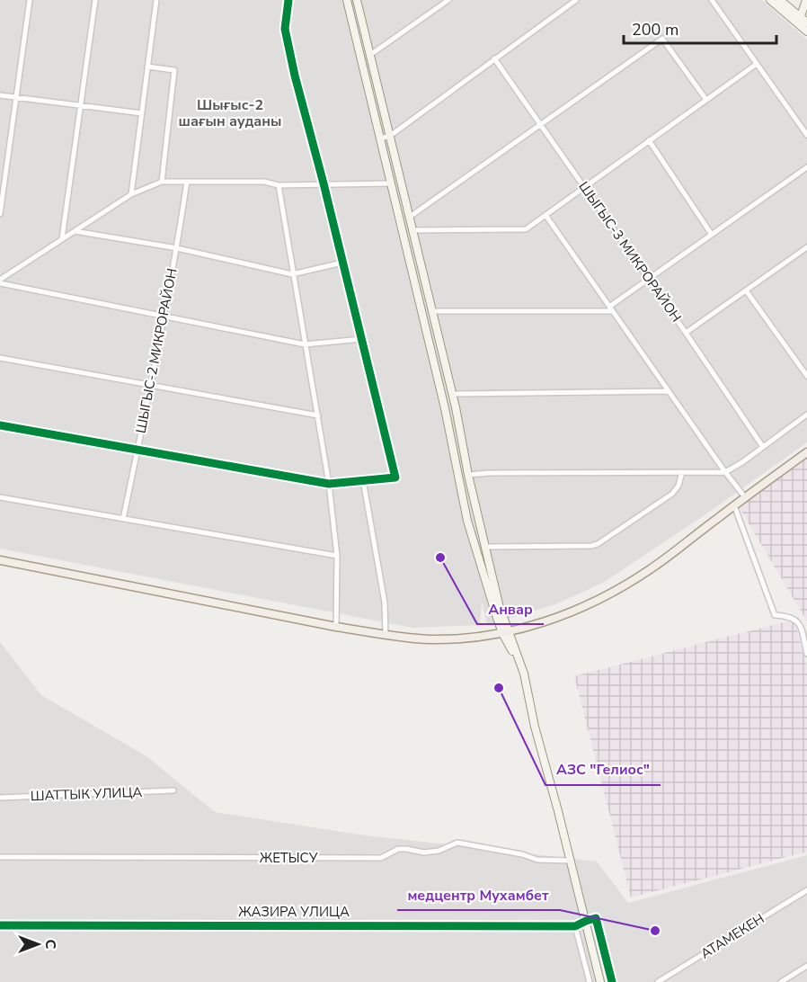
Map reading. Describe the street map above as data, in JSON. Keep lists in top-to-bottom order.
{
  "streets": {
    "street": [
      "ШЫГЫС-3 МИКРОРАЙОН",
      "ШЫГЫС-2 МИКРОРАЙОН",
      "ШАТТЫК УЛИЦА",
      "ЖЕТЫСУ",
      "ЖАЗИРА УЛИЦА",
      "АТАМЕКЕН"
    ]
  },
  "districts": ["Шығыс-2 шағын ауданы"],
  "places": ["Анвар", "АЗС \"Гелиос\"", "медцентр Мухамбет"],
  "scale_bar": "200 m",
  "north": "right"
}
